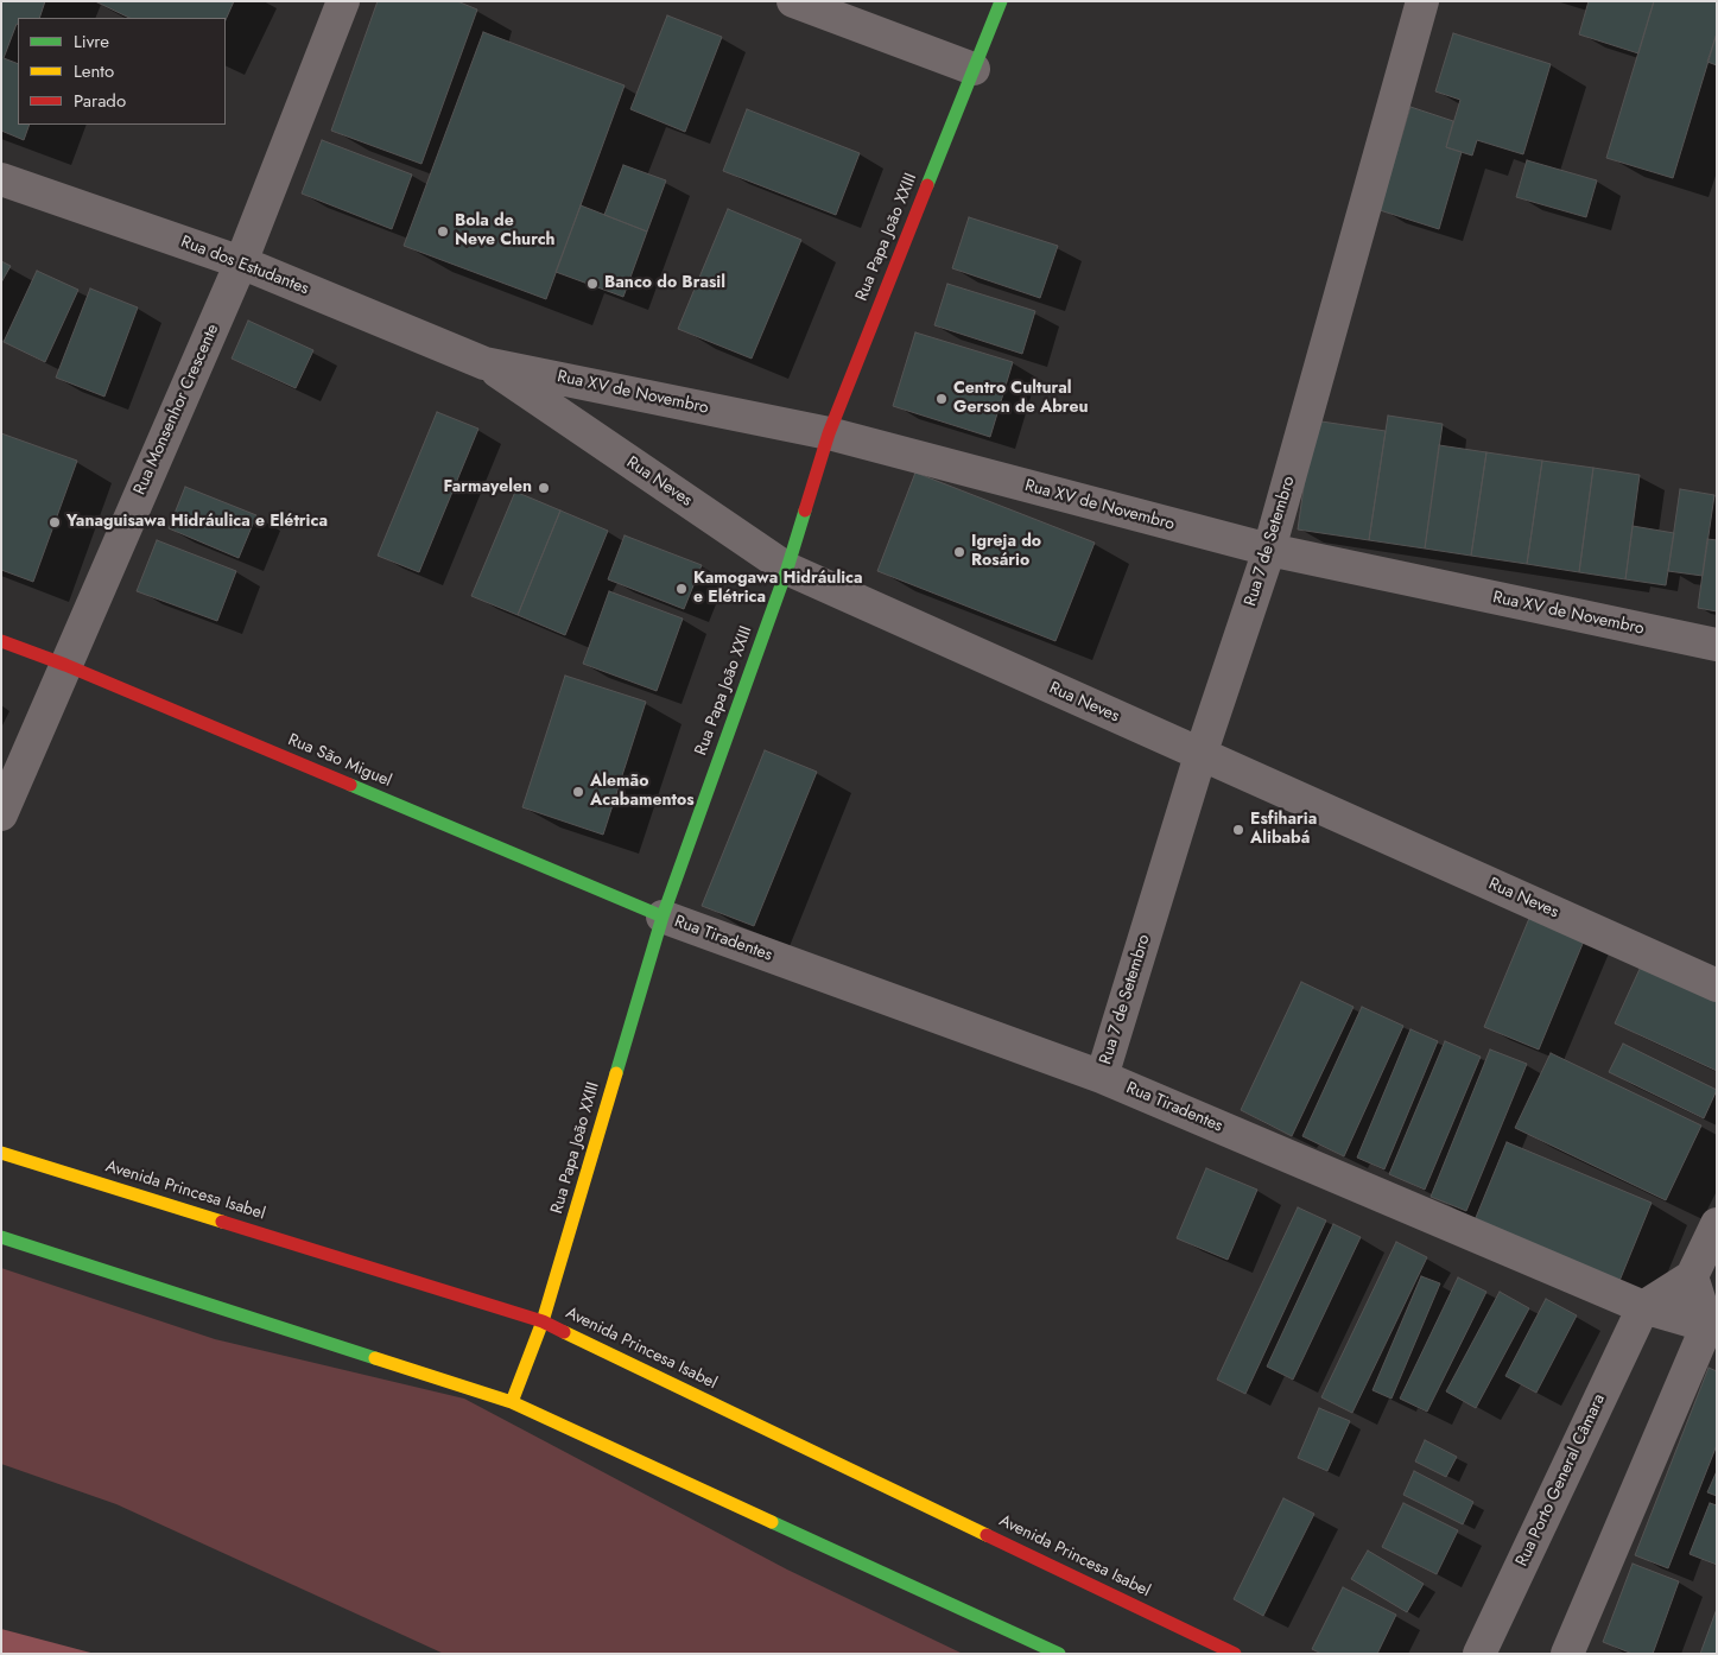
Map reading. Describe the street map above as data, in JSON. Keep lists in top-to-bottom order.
{
  "streets": {
    "main road": ["Rua Papa João XXIII", "Rua São Miguel", "Avenida Princesa Isabel"],
    "street": [
      "Rua dos Estudantes",
      "Rua XV de Novembro",
      "Rua Monsenhor Crescente",
      "Rua Neves",
      "Rua 7 de Setembro",
      "Rua Tiradentes",
      "Rua Porto General Câmara"
    ]
  },
  "crossings": [
    ["Rua Papa João XXIII", "Rua XV de Novembro"],
    ["Rua Papa João XXIII", "Rua Neves"],
    ["Rua Papa João XXIII", "Rua São Miguel"],
    ["Rua Papa João XXIII", "Rua Tiradentes"],
    ["Rua Papa João XXIII", "Avenida Princesa Isabel"],
    ["Rua dos Estudantes", "Rua XV de Novembro"],
    ["Rua dos Estudantes", "Rua Monsenhor Crescente"],
    ["Rua dos Estudantes", "Rua Neves"],
    ["Rua XV de Novembro", "Rua Neves"],
    ["Rua XV de Novembro", "Rua 7 de Setembro"],
    ["Rua Monsenhor Crescente", "Rua São Miguel"],
    ["Rua Neves", "Rua 7 de Setembro"],
    ["Rua 7 de Setembro", "Rua Tiradentes"],
    ["Rua São Miguel", "Rua Tiradentes"],
    ["Rua Tiradentes", "Rua Porto General Câmara"]
  ],
  "places": [
    "Bola de Neve Church",
    "Banco do Brasil",
    "Centro Cultural Gerson de Abreu",
    "Farmayelen",
    "Yanaguisawa Hidráulica e Elétrica",
    "Igreja do Rosário",
    "Kamogawa Hidráulica e Elétrica",
    "Alemão Acabamentos",
    "Esfiharia Alibabá"
  ],
  "legend": ["Livre", "Lento", "Parado"]
}
